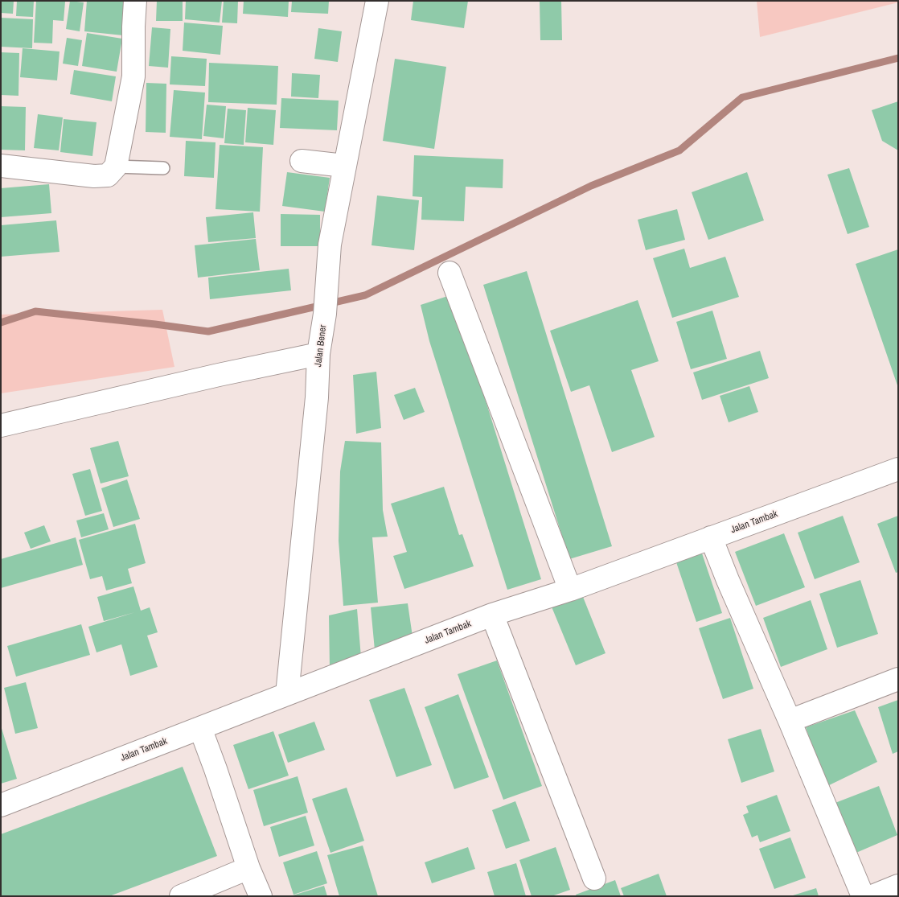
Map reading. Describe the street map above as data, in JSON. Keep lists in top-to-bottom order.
{
  "streets": {
    "street": ["Jalan Bener", "Jalan Tambak"]
  },
  "crossings": [
    ["Jalan Bener", "Jalan Tambak"]
  ]
}
